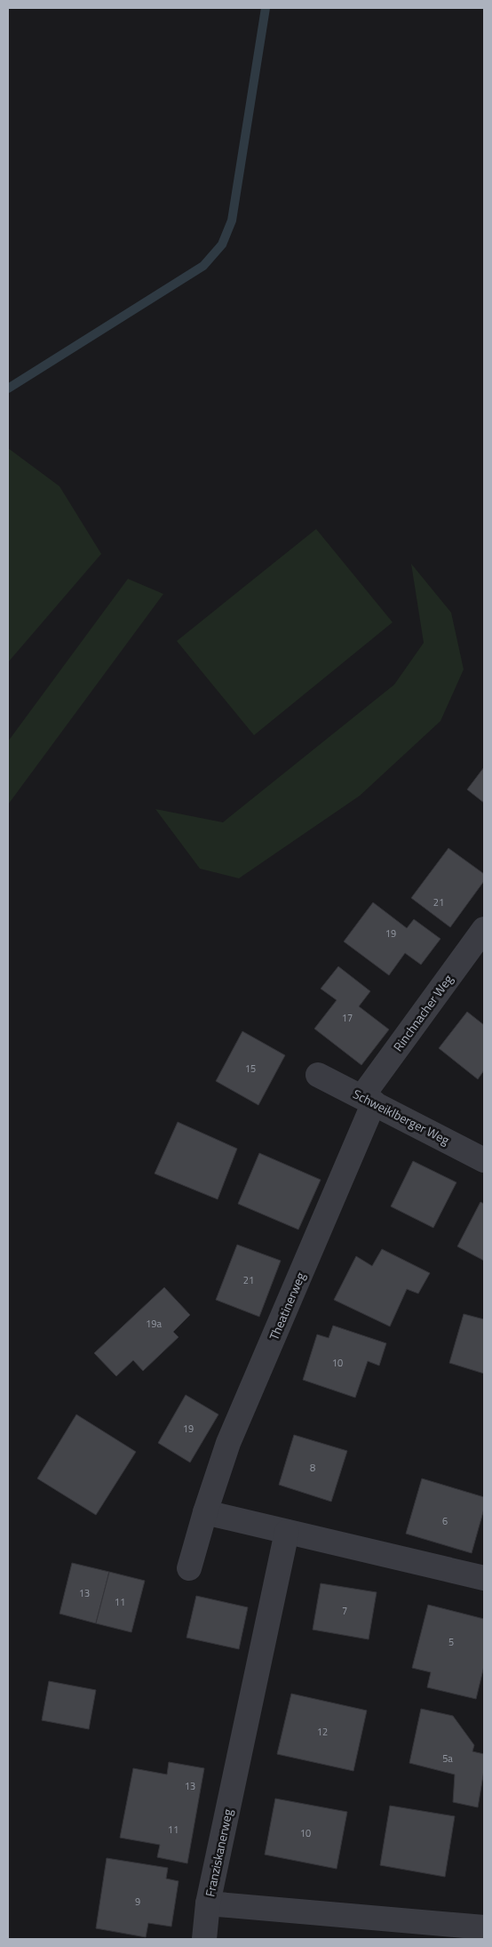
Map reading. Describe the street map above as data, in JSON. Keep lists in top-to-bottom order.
{
  "streets": {
    "street": [
      "Rinchnacher Weg",
      "Schweiklberger Weg",
      "Theatinerweg",
      "Franziskanerweg"
    ]
  },
  "crossings": [
    ["Rinchnacher Weg", "Schweiklberger Weg"],
    ["Rinchnacher Weg", "Theatinerweg"],
    ["Schweiklberger Weg", "Theatinerweg"]
  ],
  "house_numbers": [
    "21",
    "19",
    "17",
    "15",
    "21",
    "19a",
    "10",
    "19",
    "8",
    "6",
    "13",
    "11",
    "7",
    "5",
    "12",
    "5a",
    "13",
    "11",
    "10",
    "9"
  ]
}
